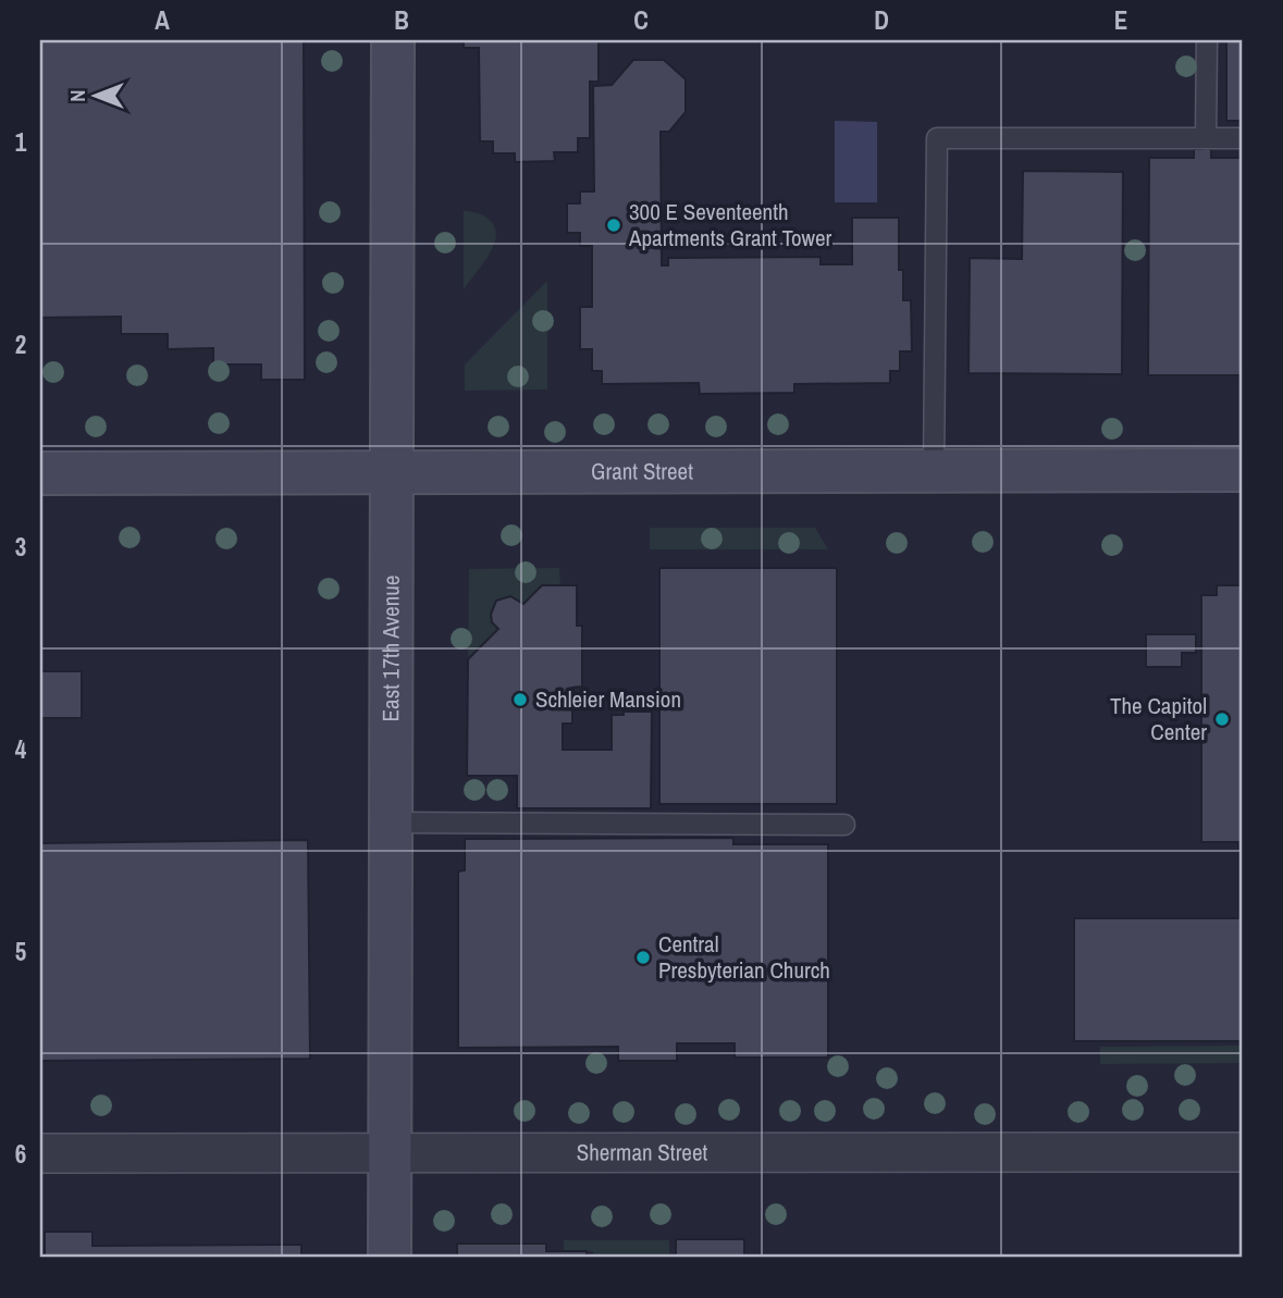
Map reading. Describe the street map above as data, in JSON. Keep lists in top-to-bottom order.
{
  "streets": {
    "main road": ["Grant Street", "East 17th Avenue"],
    "street": ["Sherman Street"]
  },
  "crossings": [
    ["Grant Street", "East 17th Avenue"],
    ["East 17th Avenue", "Sherman Street"]
  ],
  "places": [
    "300 E Seventeenth Apartments Grant Tower",
    "Schleier Mansion",
    "The Capitol Center",
    "Central Presbyterian Church"
  ],
  "north": "left",
  "grid": {
    "columns": [
      "A",
      "B",
      "C",
      "D",
      "E"
    ],
    "rows": [
      "1",
      "2",
      "3",
      "4",
      "5",
      "6"
    ]
  }
}
